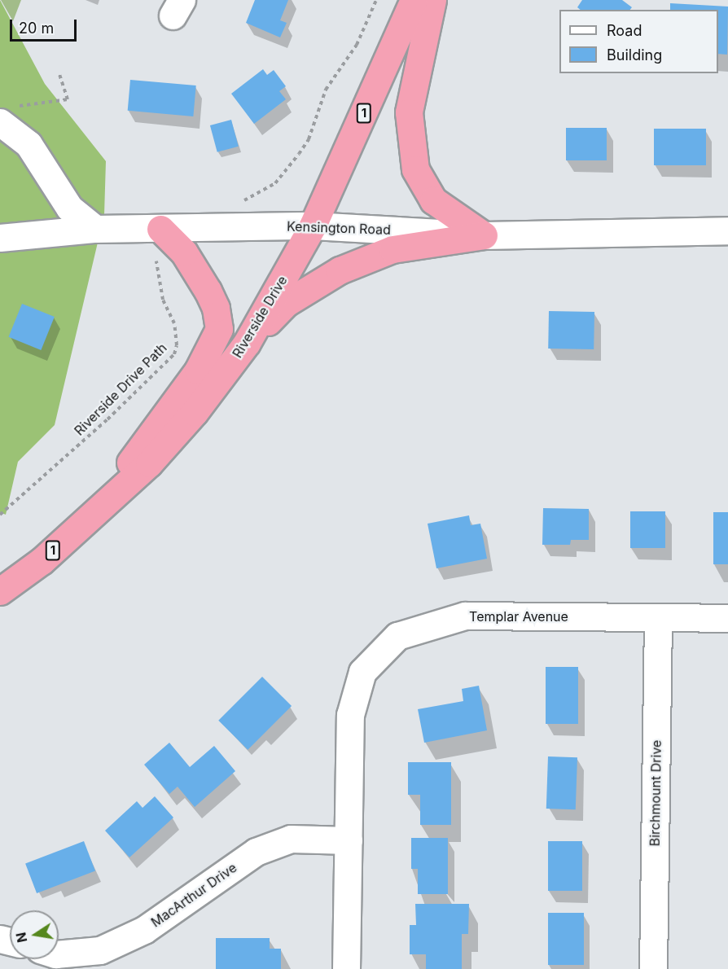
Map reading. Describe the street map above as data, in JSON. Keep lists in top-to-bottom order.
{
  "streets": {
    "highway": ["1", "Riverside Drive"],
    "street": [
      "Kensington Road",
      "Templar Avenue",
      "Birchmount Drive",
      "MacArthur Drive"
    ],
    "path": ["Riverside Drive Path"]
  },
  "crossings": [
    ["Kensington Road", "Riverside Drive"],
    ["Kensington Road", "Riverside Drive Path"],
    ["Templar Avenue", "Birchmount Drive"],
    ["Templar Avenue", "MacArthur Drive"]
  ],
  "legend": ["Road", "Building"],
  "scale_bar": "20 m",
  "north": "left"
}
